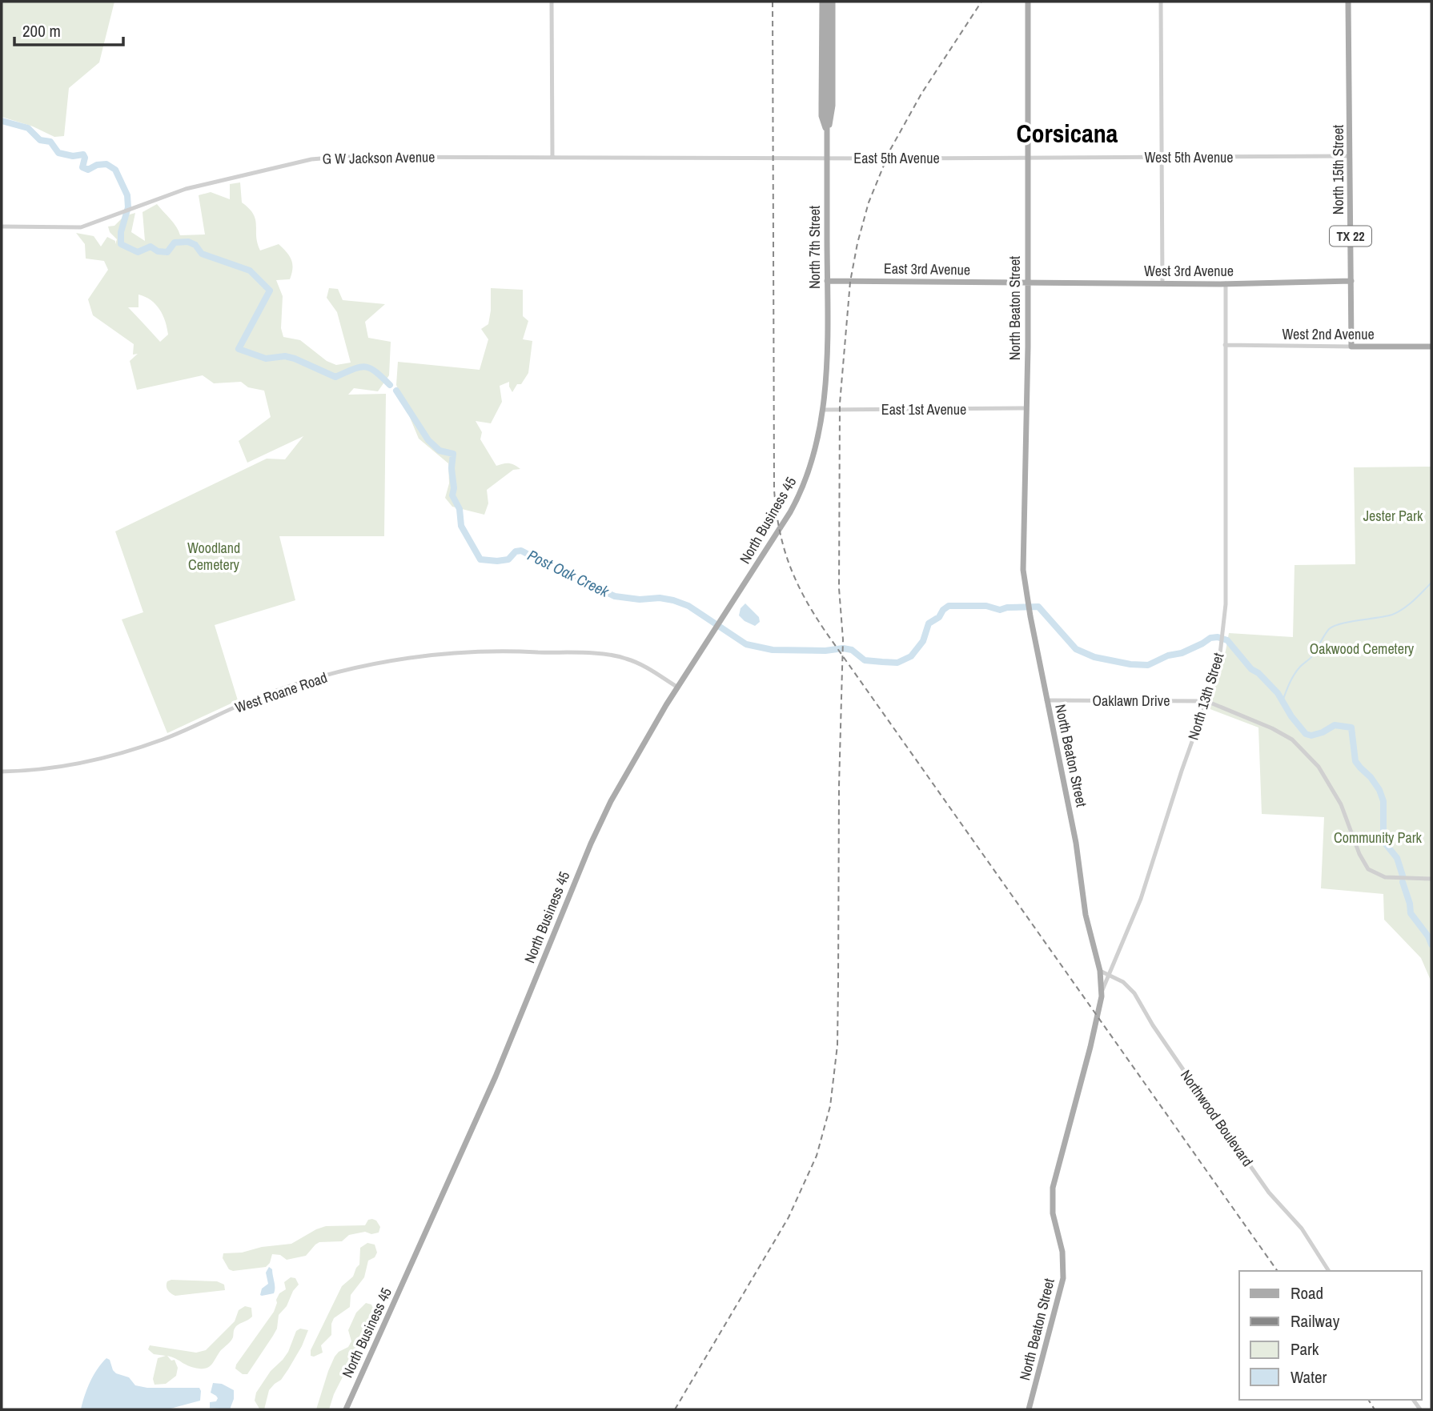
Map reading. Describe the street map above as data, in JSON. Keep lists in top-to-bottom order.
{
  "streets": {
    "main road": [
      "North 15th Street",
      "TX 22",
      "North 7th Street",
      "East 3rd Avenue",
      "West 3rd Avenue",
      "North Beaton Street",
      "West 2nd Avenue",
      "North Business 45"
    ],
    "street": [
      "West 5th Avenue",
      "G W Jackson Avenue",
      "East 5th Avenue",
      "East 1st Avenue",
      "West Roane Road",
      "North 13th Street",
      "Oaklawn Drive",
      "Northwood Boulevard"
    ]
  },
  "crossings": [
    ["West 5th Avenue", "East 5th Avenue"],
    ["West 5th Avenue", "North 15th Street"],
    ["West 5th Avenue", "North Beaton Street"],
    ["G W Jackson Avenue", "East 5th Avenue"],
    ["East 5th Avenue", "North 7th Street"],
    ["East 5th Avenue", "North Beaton Street"],
    ["North 15th Street", "West 3rd Avenue"],
    ["North 15th Street", "West 2nd Avenue"],
    ["North 7th Street", "East 3rd Avenue"],
    ["North 7th Street", "East 1st Avenue"],
    ["North 7th Street", "North Business 45"],
    ["East 3rd Avenue", "West 3rd Avenue"],
    ["East 3rd Avenue", "North Beaton Street"],
    ["West 3rd Avenue", "North Beaton Street"],
    ["West 3rd Avenue", "North 13th Street"],
    ["North Beaton Street", "East 1st Avenue"],
    ["North Beaton Street", "North 13th Street"],
    ["North Beaton Street", "Oaklawn Drive"],
    ["North Beaton Street", "Northwood Boulevard"],
    ["West 2nd Avenue", "North 13th Street"],
    ["North Business 45", "West Roane Road"],
    ["North 13th Street", "Oaklawn Drive"],
    ["North 13th Street", "Northwood Boulevard"]
  ],
  "districts": ["Corsicana"],
  "water": ["Post Oak Creek"],
  "parks": [
    "Jester Park",
    "Woodland Cemetery",
    "Oakwood Cemetery",
    "Community Park"
  ],
  "legend": [
    "Road",
    "Railway",
    "Park",
    "Water"
  ],
  "scale_bar": "200 m"
}
